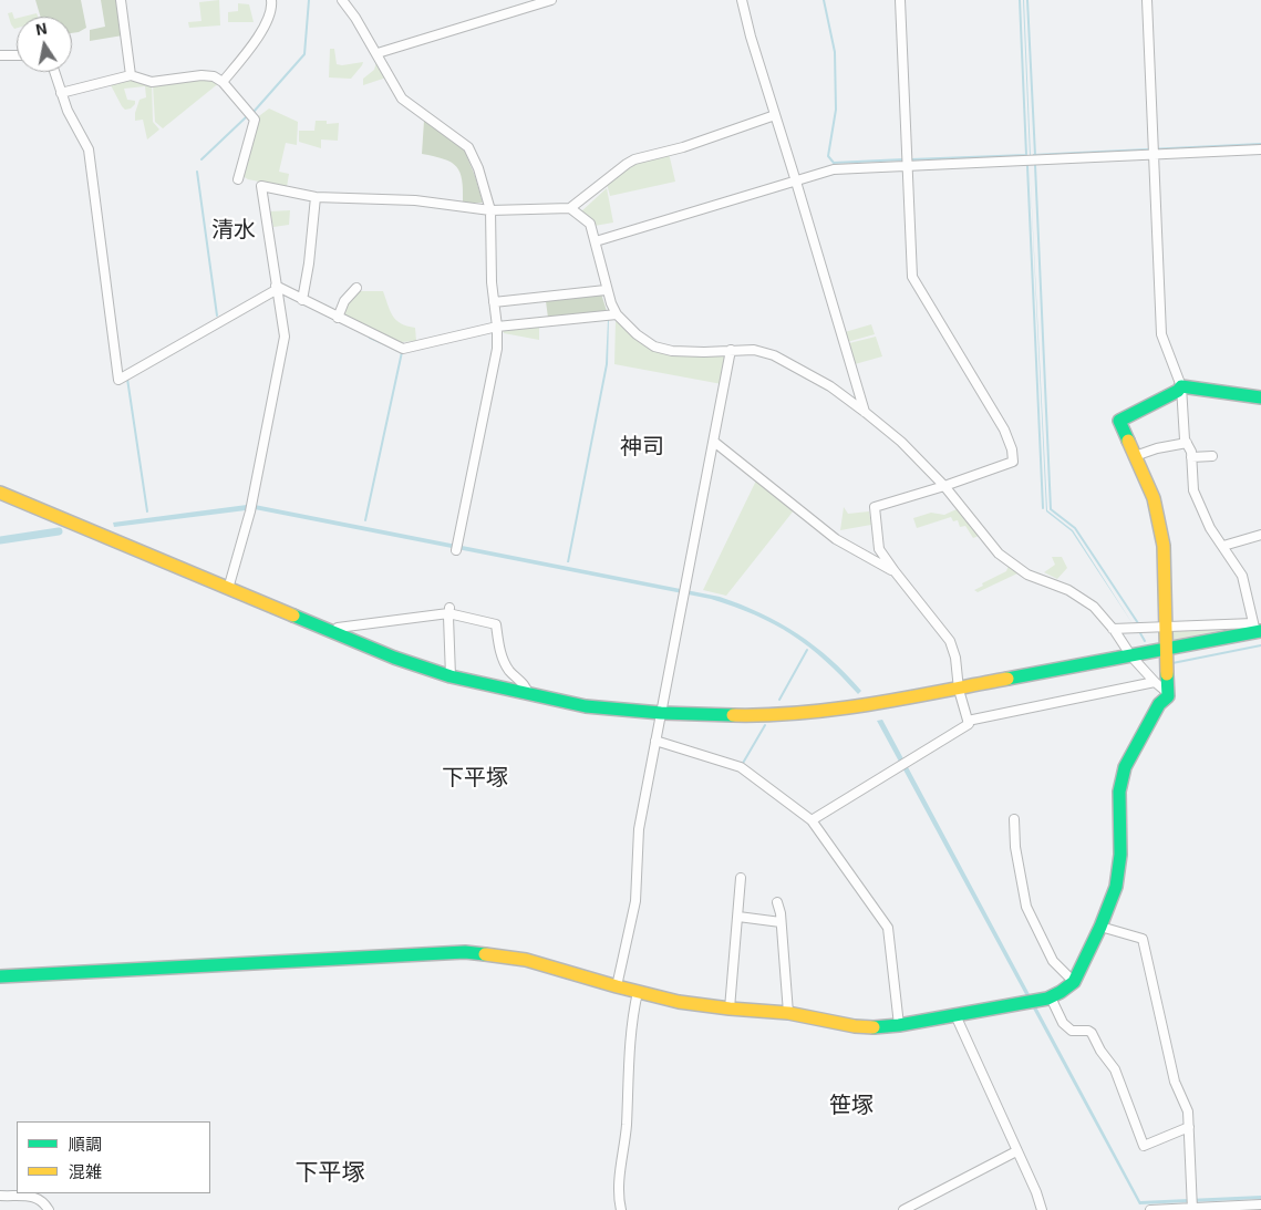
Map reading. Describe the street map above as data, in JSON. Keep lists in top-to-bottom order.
{
  "districts": [
    "清水",
    "神司",
    "下平塚",
    "笹塚",
    "下平塚"
  ],
  "legend": ["順調", "混雑"],
  "north": "top"
}
